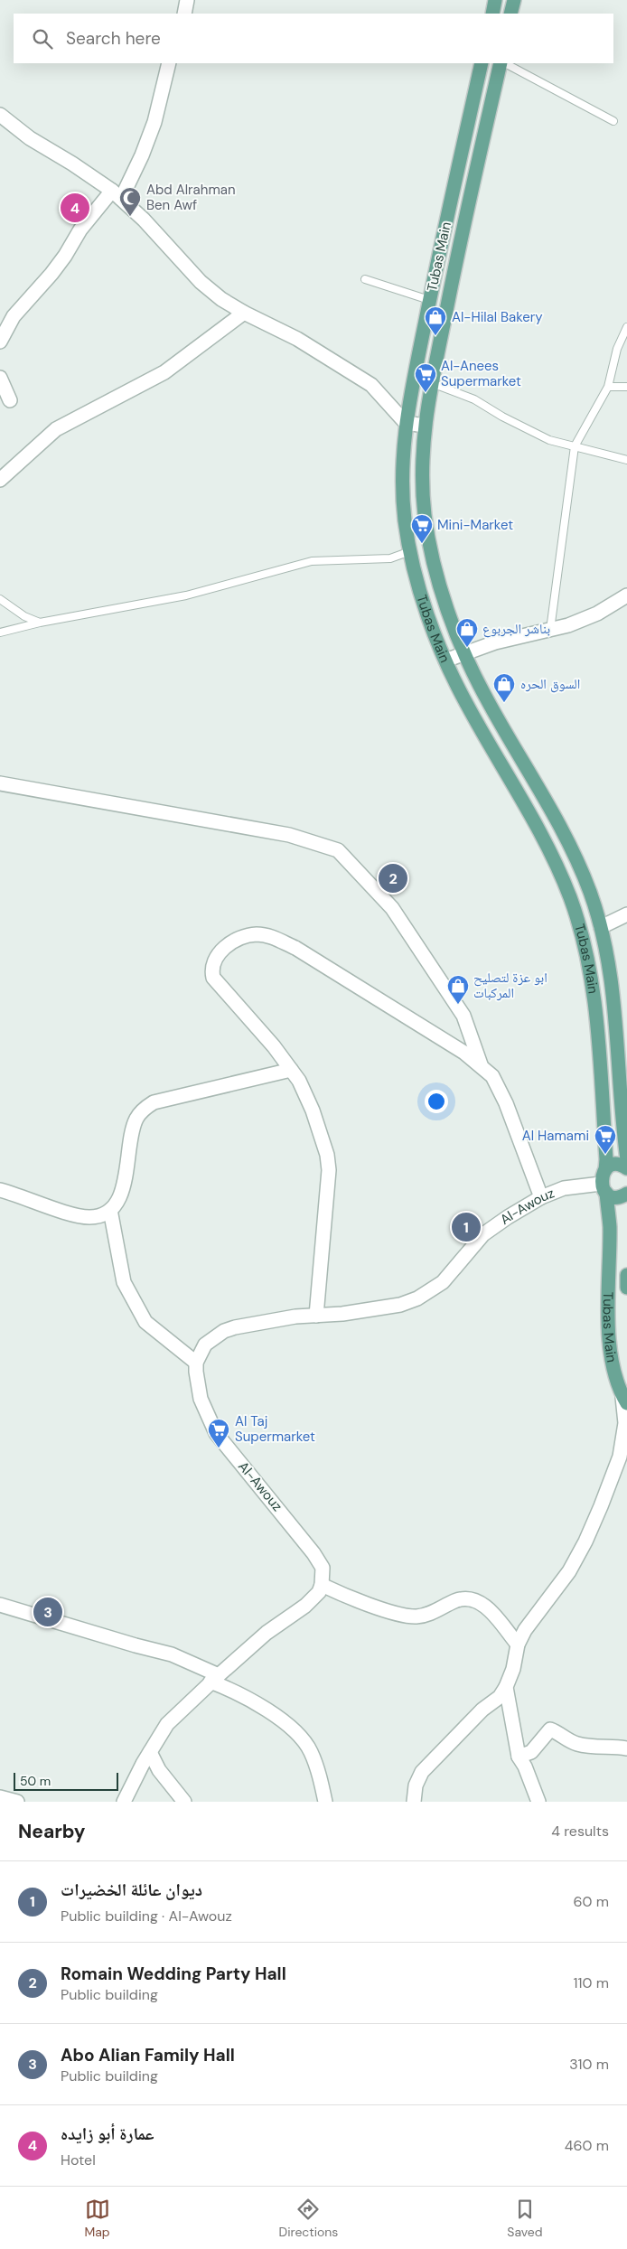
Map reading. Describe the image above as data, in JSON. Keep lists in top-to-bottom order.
{
  "streets": {
    "main road": ["Tubas Main"],
    "street": ["Al-Awouz"]
  },
  "crossings": [
    ["Tubas Main", "Al-Awouz"]
  ],
  "places": {
    "mosque": ["Abd Alrahman Ben Awf"],
    "shop": [
      "Al-Hilal Bakery",
      "بناشر الجربوع",
      "السوق الحره",
      "ابو عزة لتصليح المركبات"
    ],
    "supermarket": [
      "Al-Anees Supermarket",
      "Mini-Market",
      "Al Hamami",
      "Al Taj Supermarket"
    ]
  },
  "scale_bar": "50 m",
  "page": {
    "search": "Search here",
    "pins": [
      "4",
      "2",
      "1",
      "3"
    ],
    "scale": "50 m",
    "heading": ["Nearby", "4 results"],
    "list": [
      {
        "mark": "1",
        "name": "ديوان عائلة الخضيرات",
        "note": "Public building · Al-Awouz",
        "value": "60 m"
      },
      {
        "mark": "2",
        "name": "Romain Wedding Party Hall",
        "note": "Public building",
        "value": "110 m"
      },
      {
        "mark": "3",
        "name": "Abo Alian Family Hall",
        "note": "Public building",
        "value": "310 m"
      },
      {
        "mark": "4",
        "name": "عمارة أبو زايده",
        "note": "Hotel",
        "value": "460 m"
      }
    ],
    "nav": ["Map", "Directions", "Saved"]
  }
}
